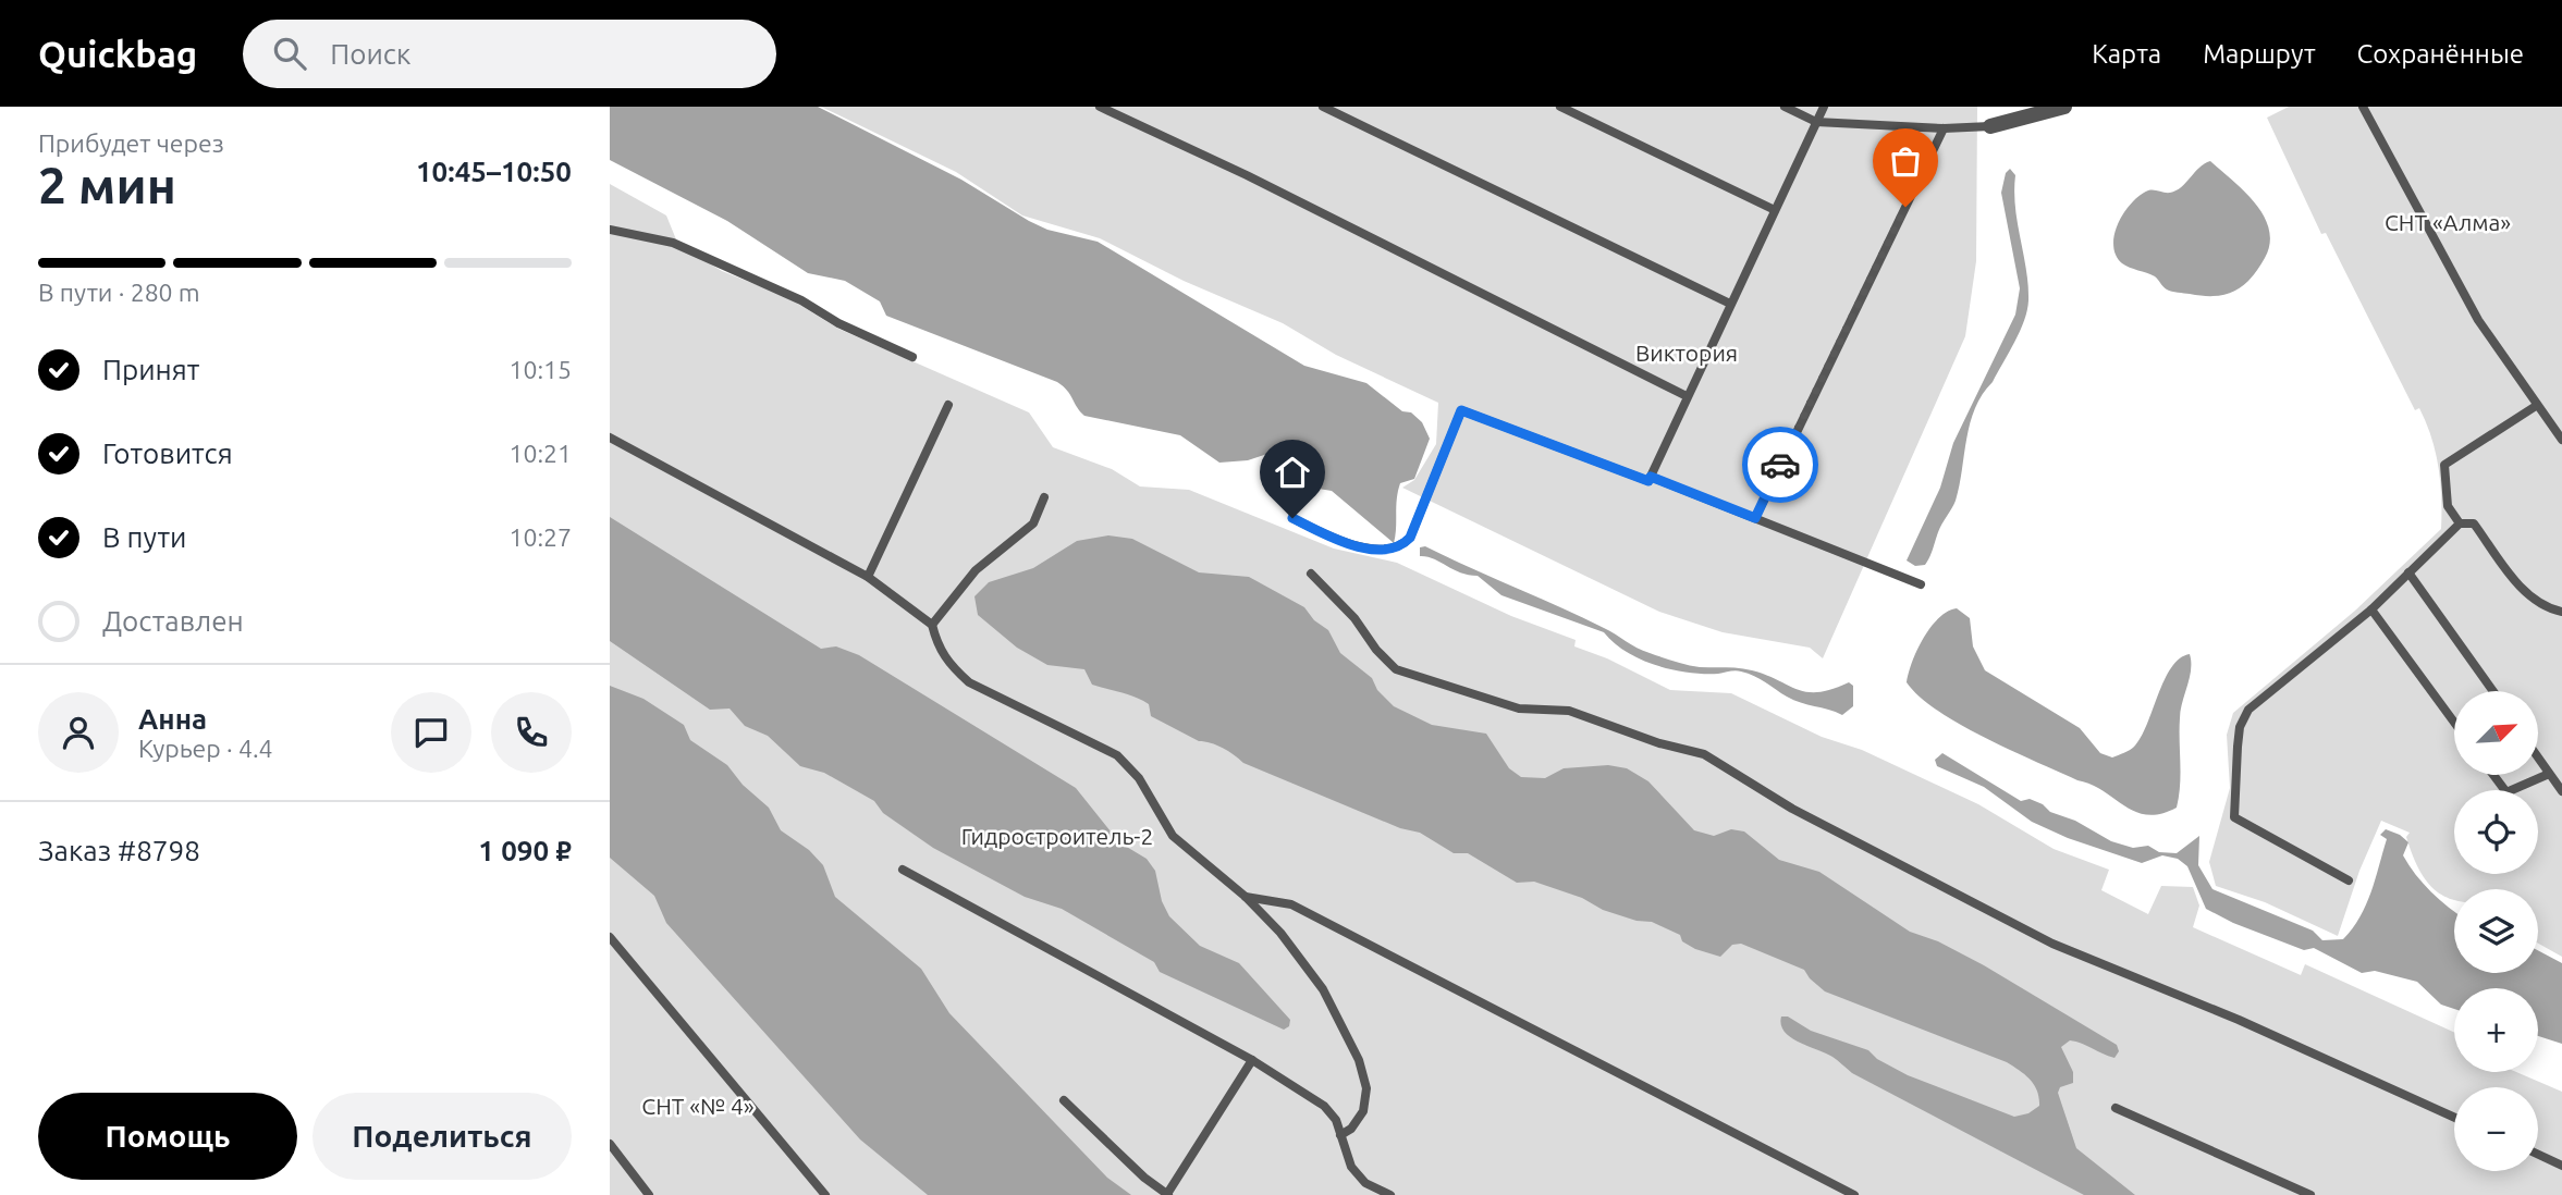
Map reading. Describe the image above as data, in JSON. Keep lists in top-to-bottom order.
{
  "parks": [
    "СНТ «Алма»",
    "Виктория",
    "Гидростроитель-2",
    "СНТ «№ 4»"
  ],
  "north": "top right",
  "page": {
    "header": "Quickbag",
    "search": "Поиск",
    "nav": ["Карта", "Маршрут", "Сохранённые"],
    "heading": ["2 мин", "Прибудет через", "10:45–10:50"],
    "panel": [
      "Анна",
      "Курьер · 4.4",
      "Заказ #8798",
      "1 090 ₽"
    ],
    "bar": "В пути · 280 m",
    "list": [
      ["Принят", "10:15"],
      ["Готовится", "10:21"],
      ["В пути", "10:27"],
      "Доставлен"
    ],
    "map_buttons": ["+", "−"],
    "buttons": ["Помощь", "Поделиться"]
  }
}
